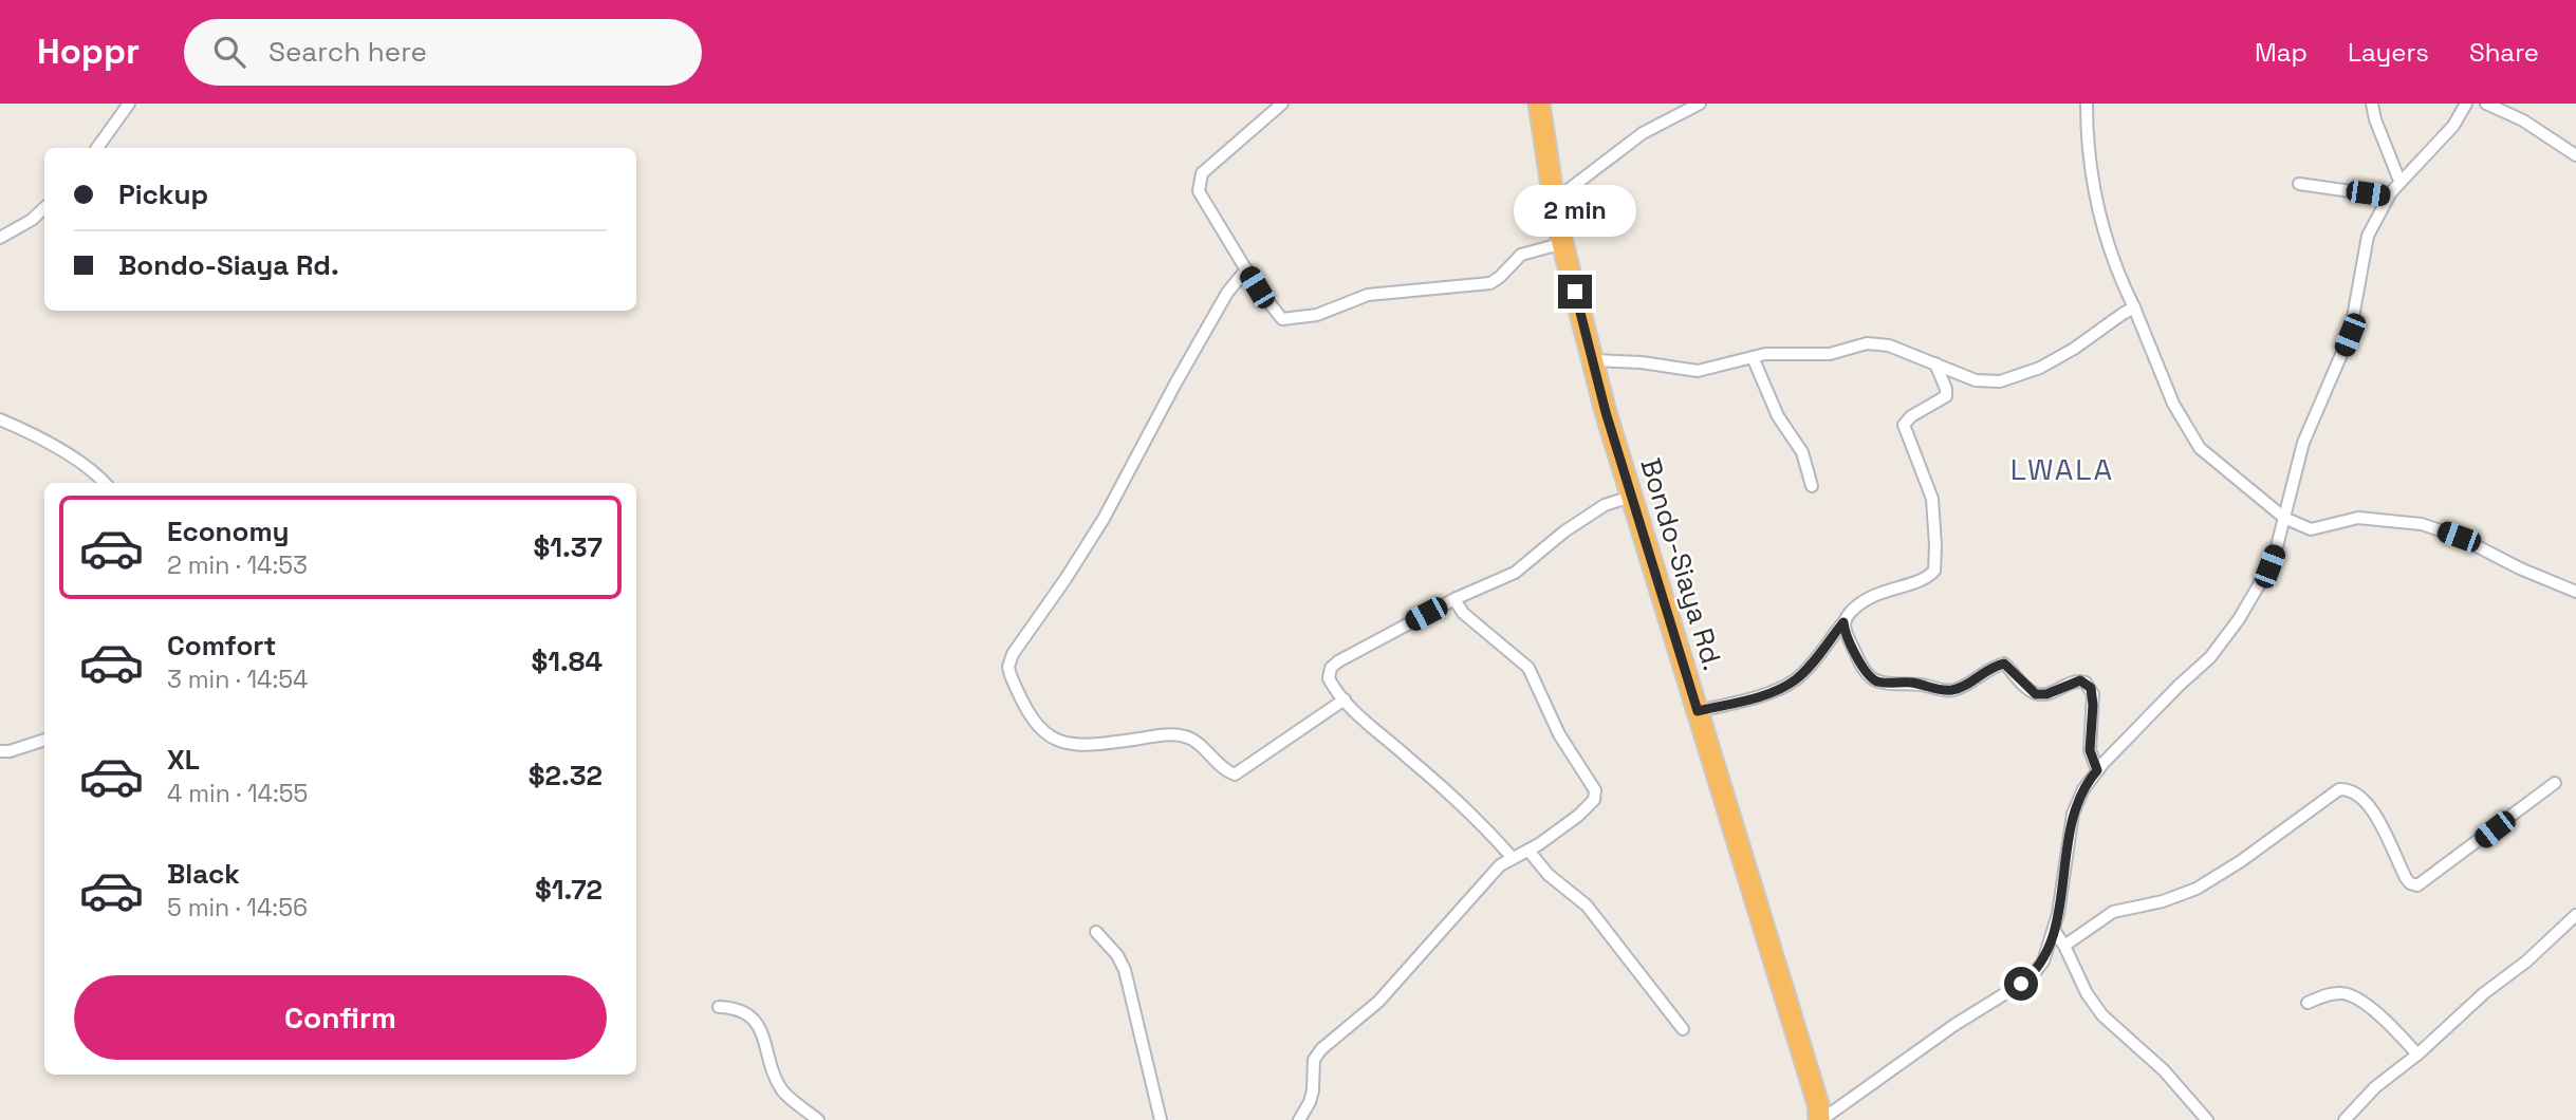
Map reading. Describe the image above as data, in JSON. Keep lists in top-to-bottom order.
{
  "streets": {
    "highway": ["Bondo-Siaya Rd."]
  },
  "districts": ["LWALA"],
  "page": {
    "header": "Hoppr",
    "search": "Search here",
    "nav": ["Map", "Layers", "Share"],
    "banner": ["Pickup", "Bondo-Siaya Rd."],
    "bubble": "2 min",
    "list": [
      {
        "name": "Economy",
        "note": "2 min · 14:53",
        "value": "$1.37"
      },
      {
        "name": "Comfort",
        "note": "3 min · 14:54",
        "value": "$1.84"
      },
      {
        "name": "XL",
        "note": "4 min · 14:55",
        "value": "$2.32"
      },
      {
        "name": "Black",
        "note": "5 min · 14:56",
        "value": "$1.72"
      }
    ],
    "buttons": "Confirm"
  }
}
